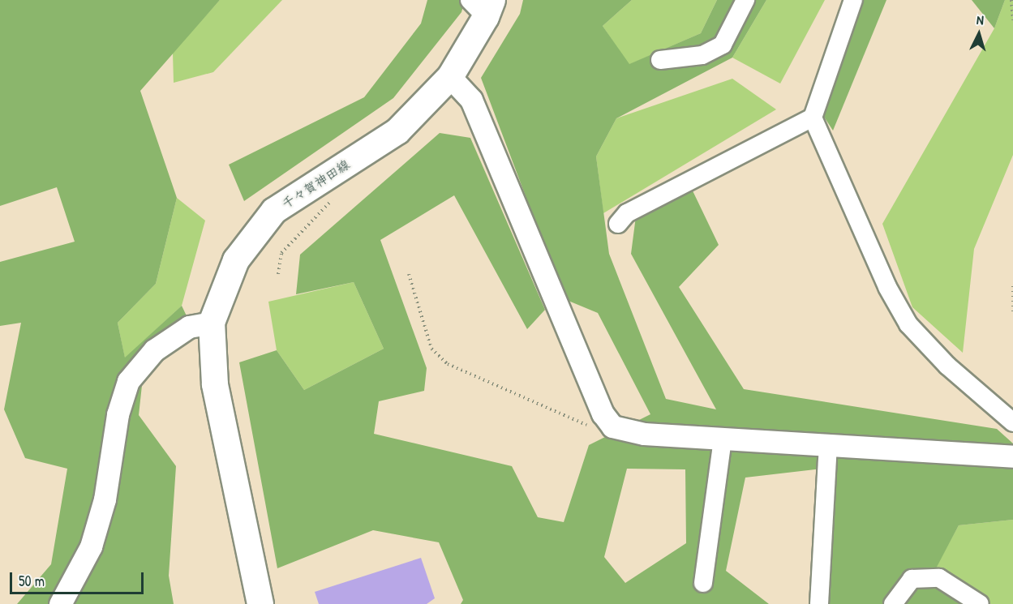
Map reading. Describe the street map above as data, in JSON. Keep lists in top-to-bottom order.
{
  "streets": {
    "main road": ["千々賀神田線"]
  },
  "scale_bar": "50 m",
  "north": "top"
}
